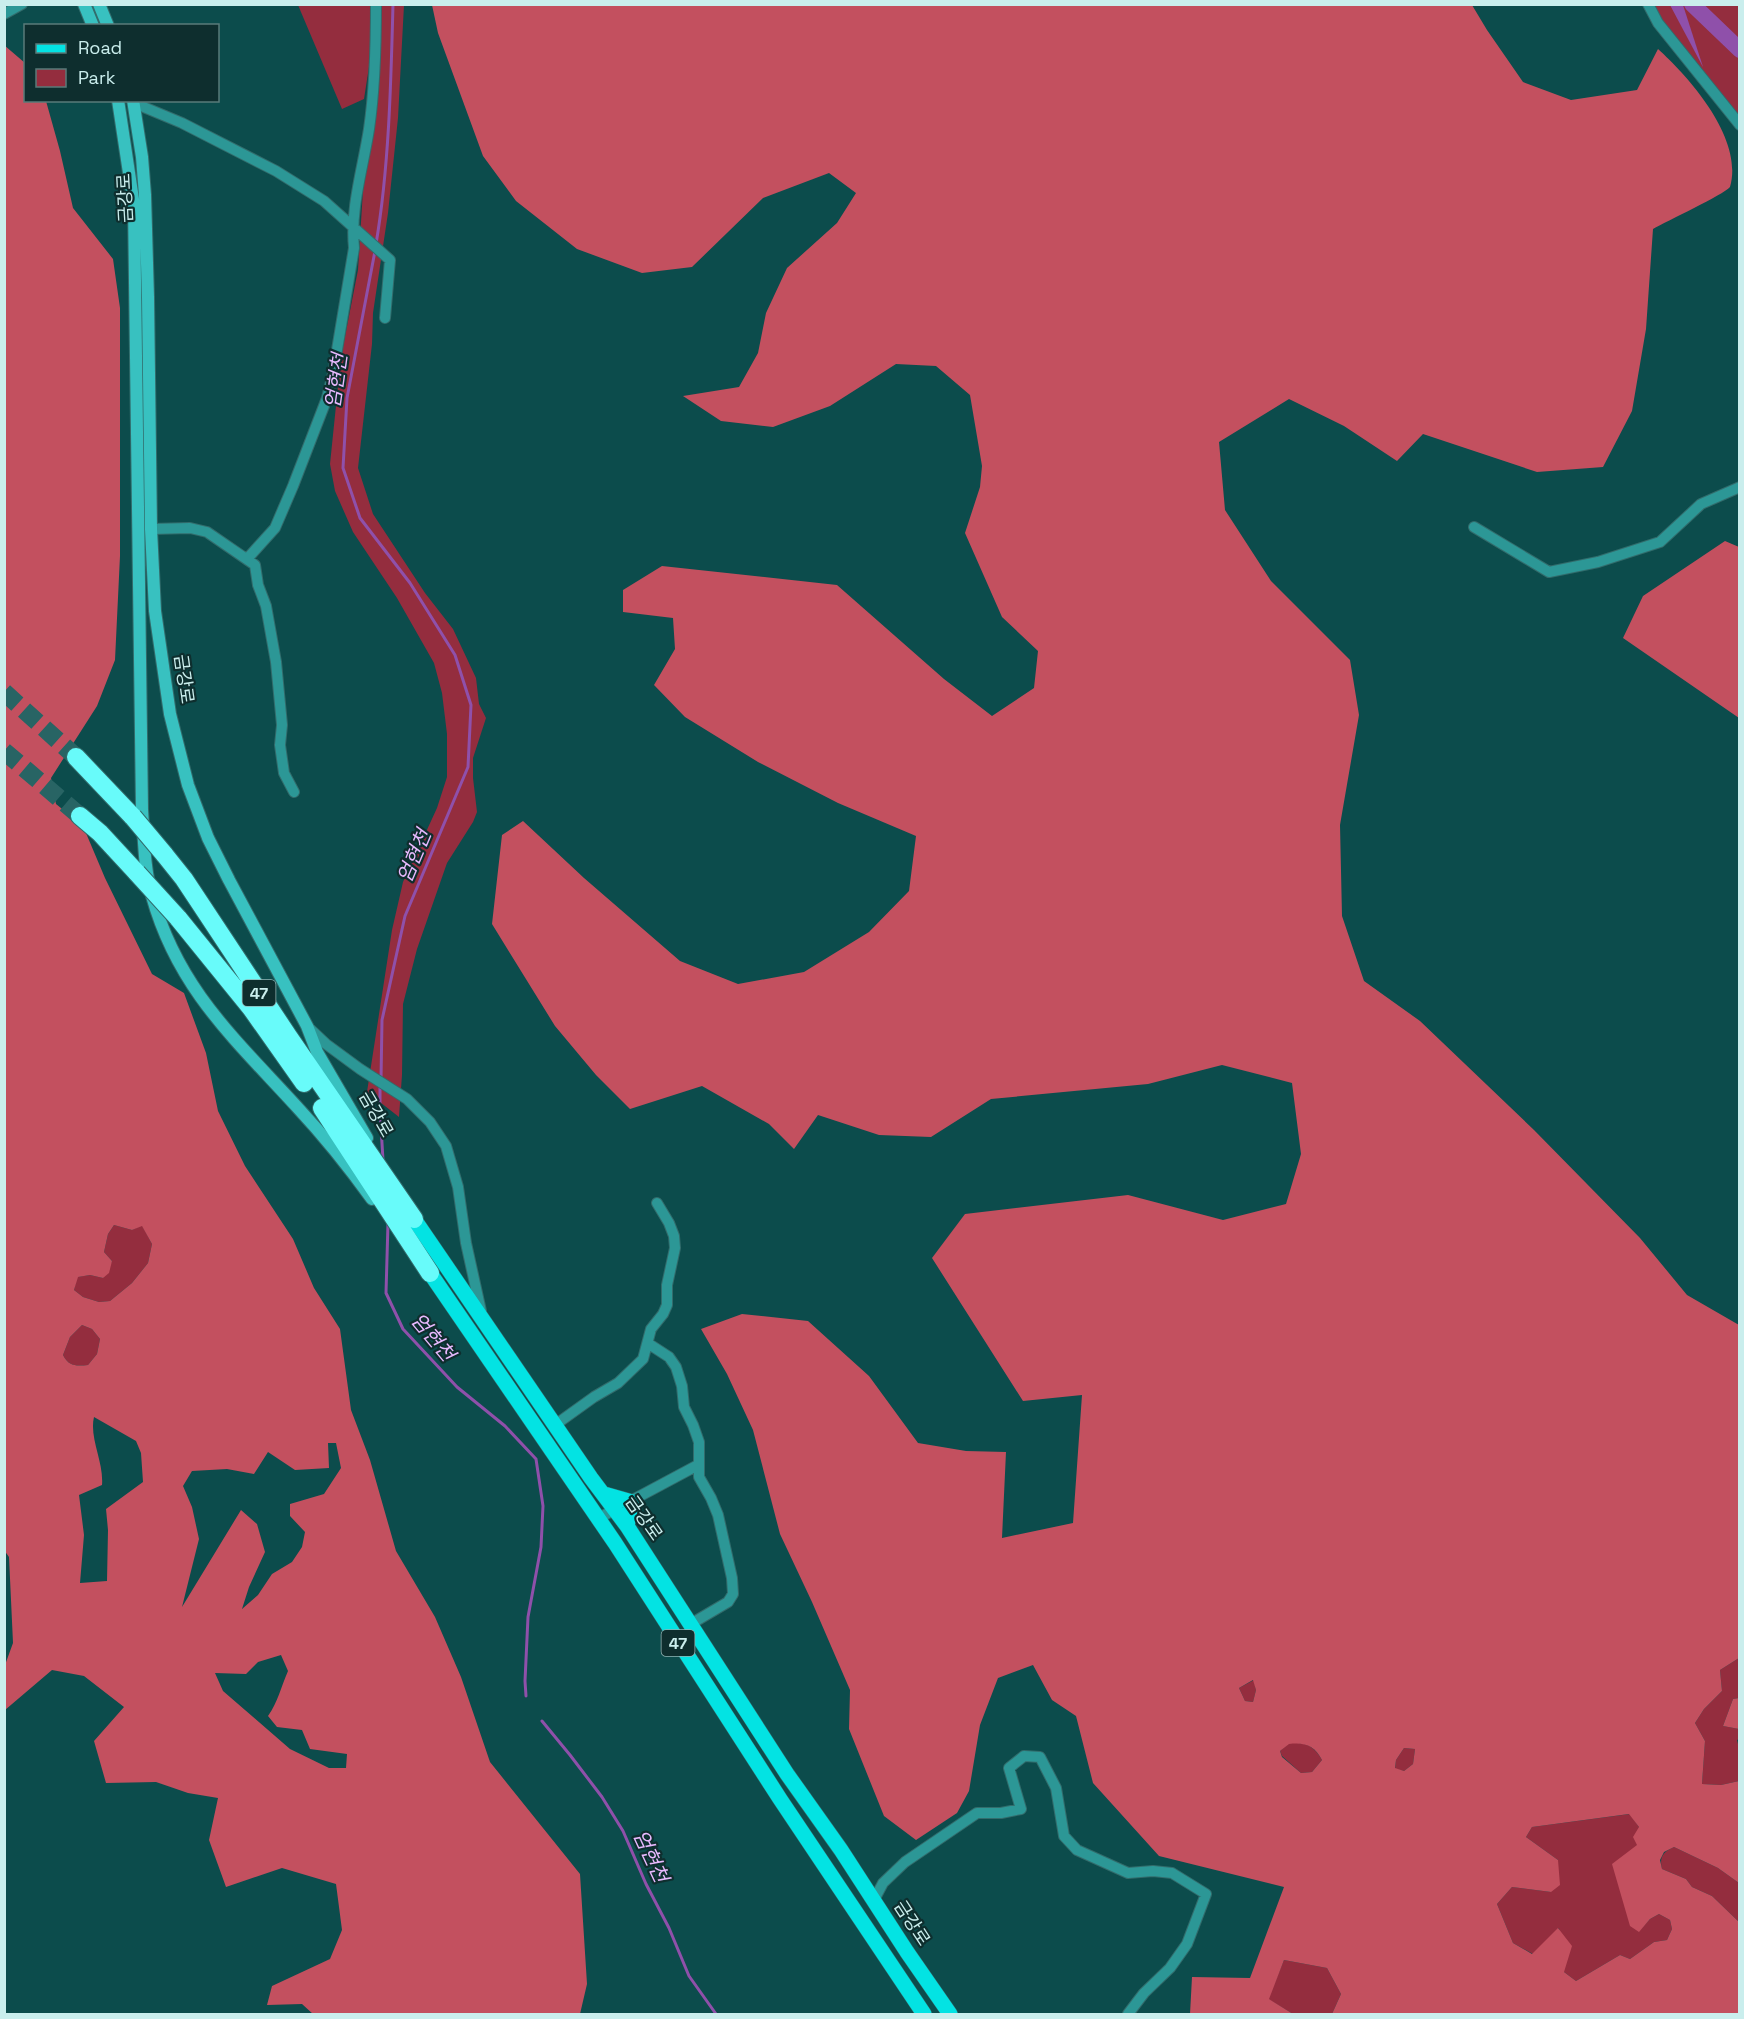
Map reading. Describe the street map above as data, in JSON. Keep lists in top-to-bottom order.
{
  "streets": {
    "highway": ["47"],
    "main road": ["금강로"]
  },
  "crossings": [
    ["금강로", "47"]
  ],
  "water": ["엄현천"],
  "legend": ["Road", "Park"]
}
